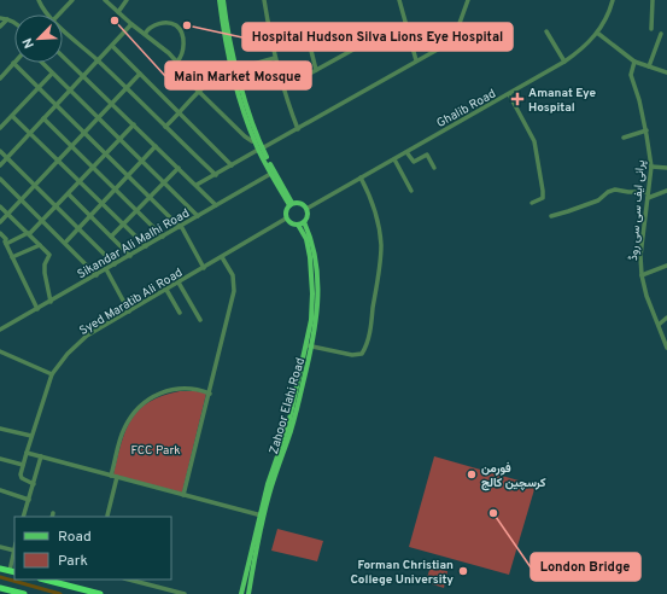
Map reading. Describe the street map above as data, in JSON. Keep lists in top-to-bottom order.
{
  "streets": {
    "main road": ["Zahoor Elahi Road"],
    "street": [
      "Ghalib Road",
      "پرانی ایف سی سی روڈ",
      "Sikandar Ali Malhi Road",
      "Syed Maratib Ali Road"
    ]
  },
  "crossings": [
    ["Ghalib Road", "Syed Maratib Ali Road"],
    ["Ghalib Road", "Zahoor Elahi Road"],
    ["Syed Maratib Ali Road", "Zahoor Elahi Road"]
  ],
  "parks": ["FCC Park"],
  "places": {
    "other": [
      "Main Market Mosque",
      "Hospital Hudson Silva Lions Eye Hospital",
      "فورمن کرسچین کالج",
      "London Bridge",
      "Forman Christian College University"
    ],
    "health": ["Amanat Eye Hospital"]
  },
  "legend": ["Road", "Park"],
  "north": "bottom left"
}
